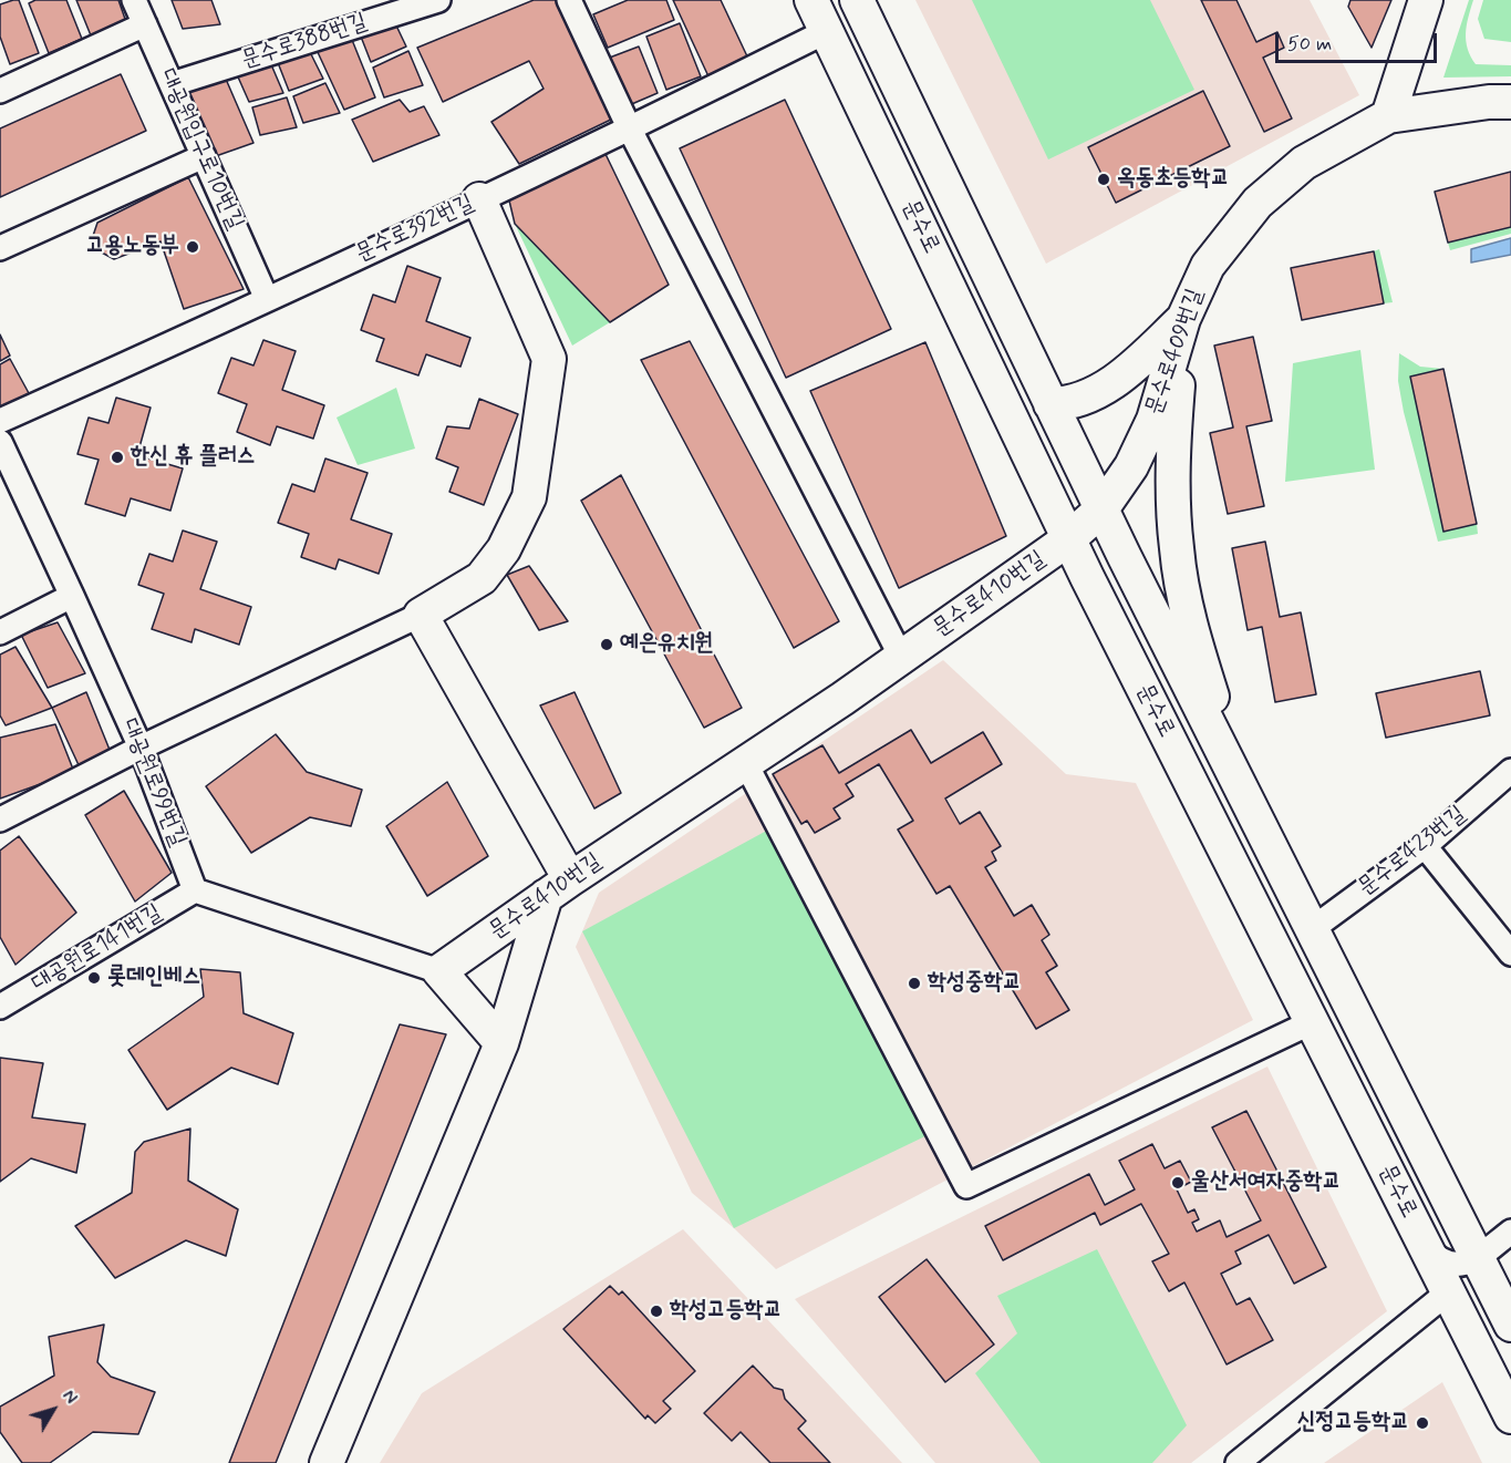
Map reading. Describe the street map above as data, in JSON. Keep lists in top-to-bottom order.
{
  "streets": {
    "street": [
      "문수로388번길",
      "대공원입구로10번길",
      "문수로",
      "문수로392번길",
      "문수로409번길",
      "문수로410번길",
      "대공원로99번길",
      "문수로423번길",
      "대공원로141번길"
    ]
  },
  "crossings": [
    ["문수로388번길", "대공원입구로10번길"],
    ["대공원입구로10번길", "문수로392번길"],
    ["문수로", "문수로392번길"],
    ["문수로", "문수로409번길"],
    ["문수로", "문수로410번길"],
    ["문수로", "문수로423번길"],
    ["문수로409번길", "문수로410번길"],
    ["대공원로99번길", "대공원로141번길"]
  ],
  "places": [
    "옥동초등학교",
    "고용노동부",
    "한신 휴 플러스",
    "예은유치원",
    "롯데인베스",
    "학성중학교",
    "울산서여자중학교",
    "학성고등학교",
    "신정고등학교"
  ],
  "scale_bar": "50 m",
  "north": "top right"
}
